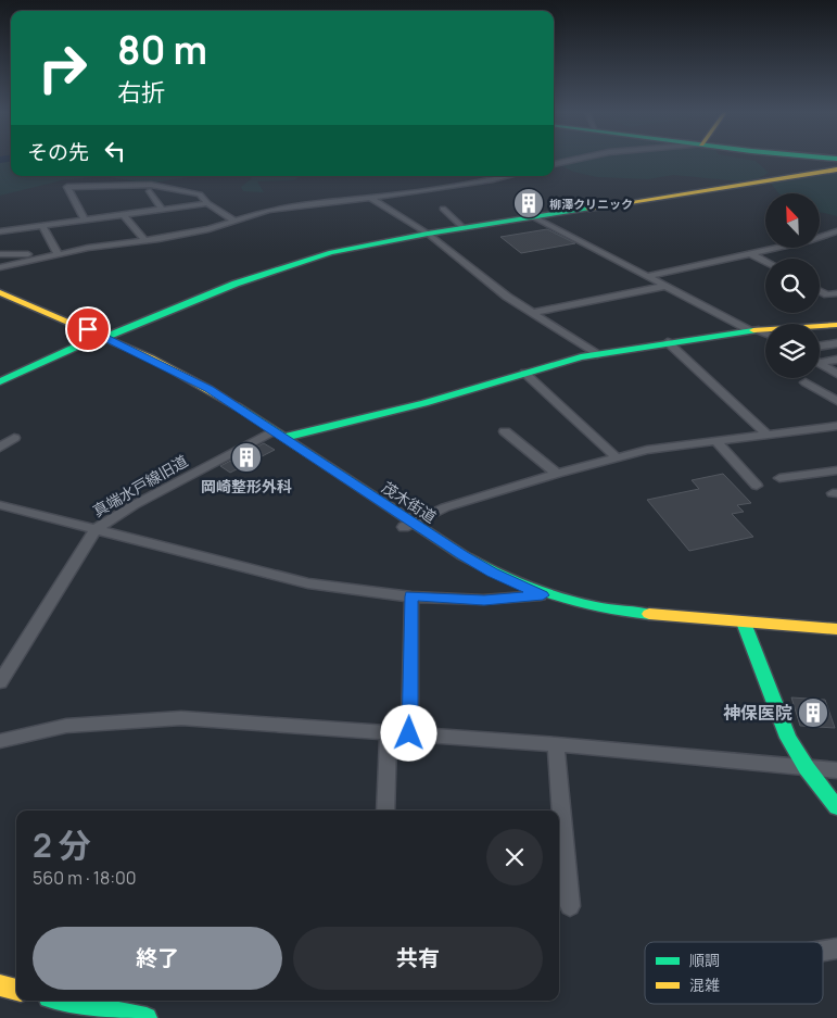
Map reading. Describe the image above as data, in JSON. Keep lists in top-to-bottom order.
{
  "streets": {
    "main road": ["茂木街道"],
    "street": ["真端水戸線旧道"]
  },
  "crossings": [
    ["真端水戸線旧道", "茂木街道"]
  ],
  "places": {
    "building": ["柳澤クリニック", "岡崎整形外科", "神保医院"]
  },
  "legend": ["順調", "混雑"],
  "north": "top left",
  "page": {
    "turn": ["80 m", "右折"],
    "then": "その先",
    "heading": ["2 分", "560 m · 18:00"],
    "buttons": ["終了", "共有"]
  }
}
